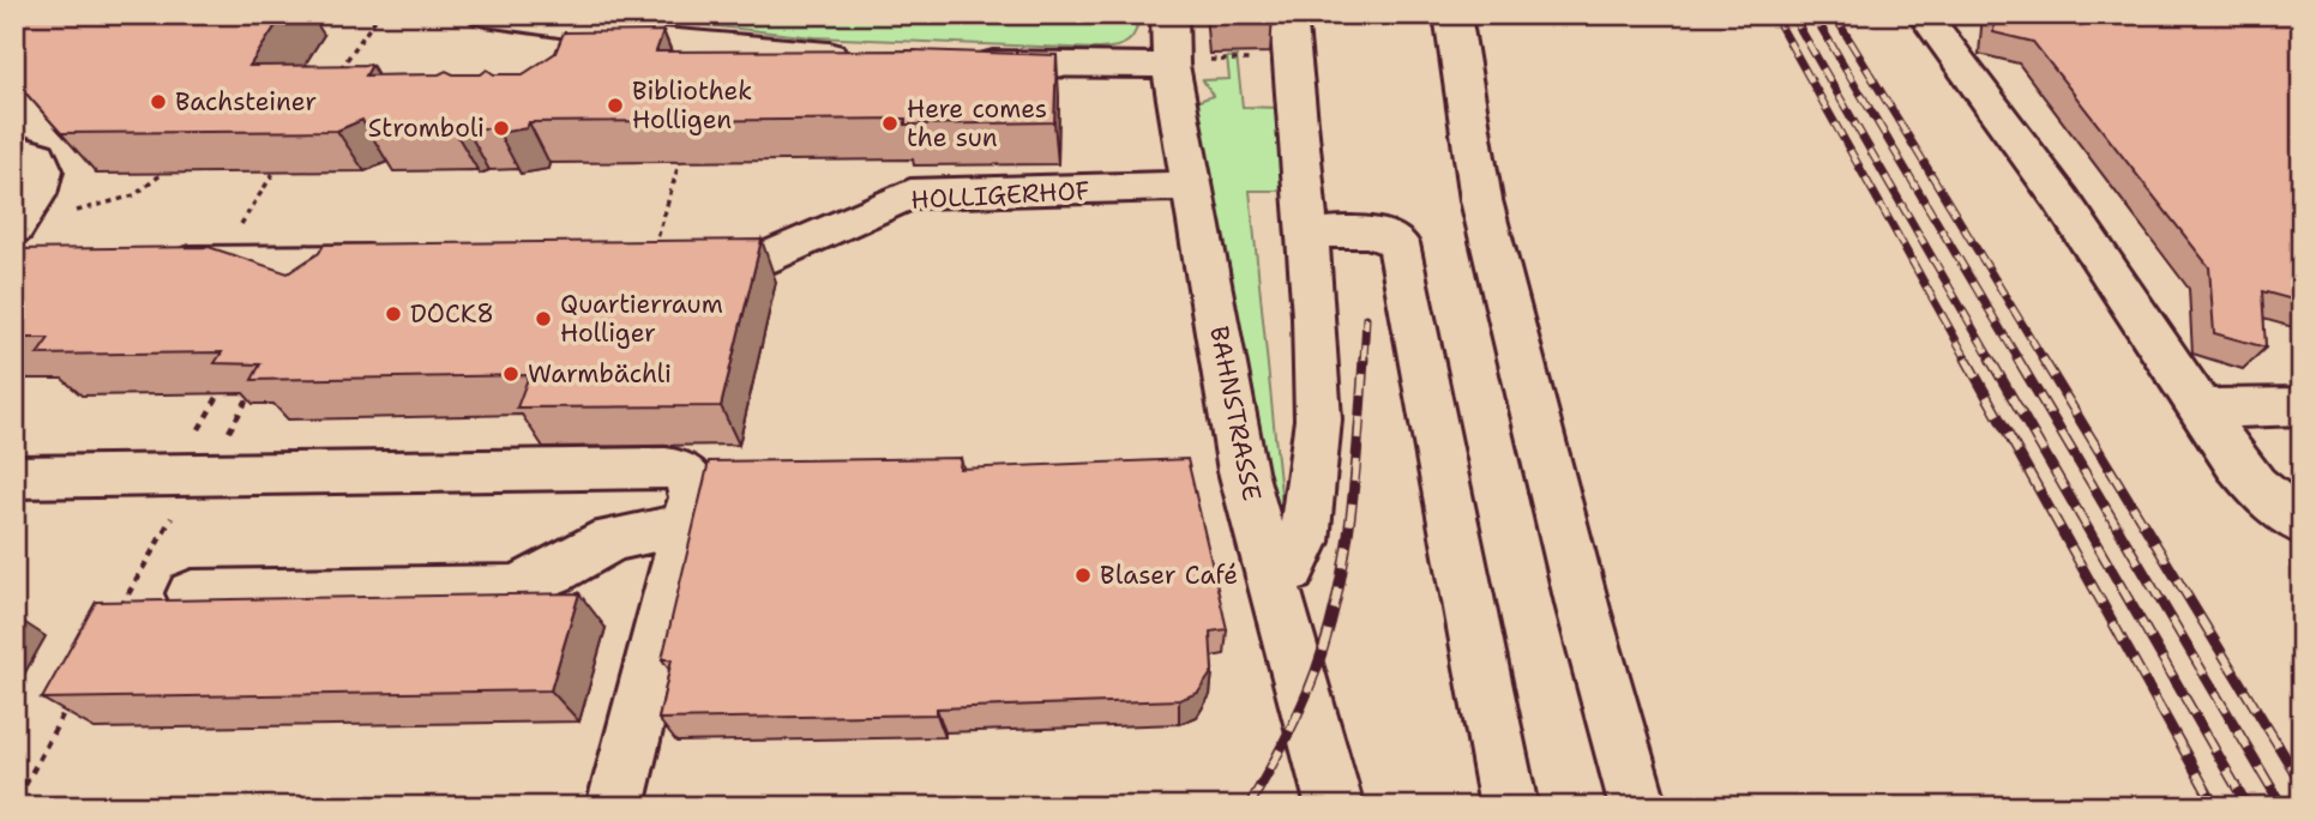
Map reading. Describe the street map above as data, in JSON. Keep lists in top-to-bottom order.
{
  "streets": {
    "street": ["HOLLIGERHOF", "BAHNSTRASSE"]
  },
  "crossings": [
    ["HOLLIGERHOF", "BAHNSTRASSE"]
  ],
  "places": [
    "Bachsteiner",
    "Bibliothek Holligen",
    "Here comes the sun",
    "Stromboli",
    "DOCK8",
    "Quartierraum Holliger",
    "Warmbächli",
    "Blaser Café"
  ]
}
